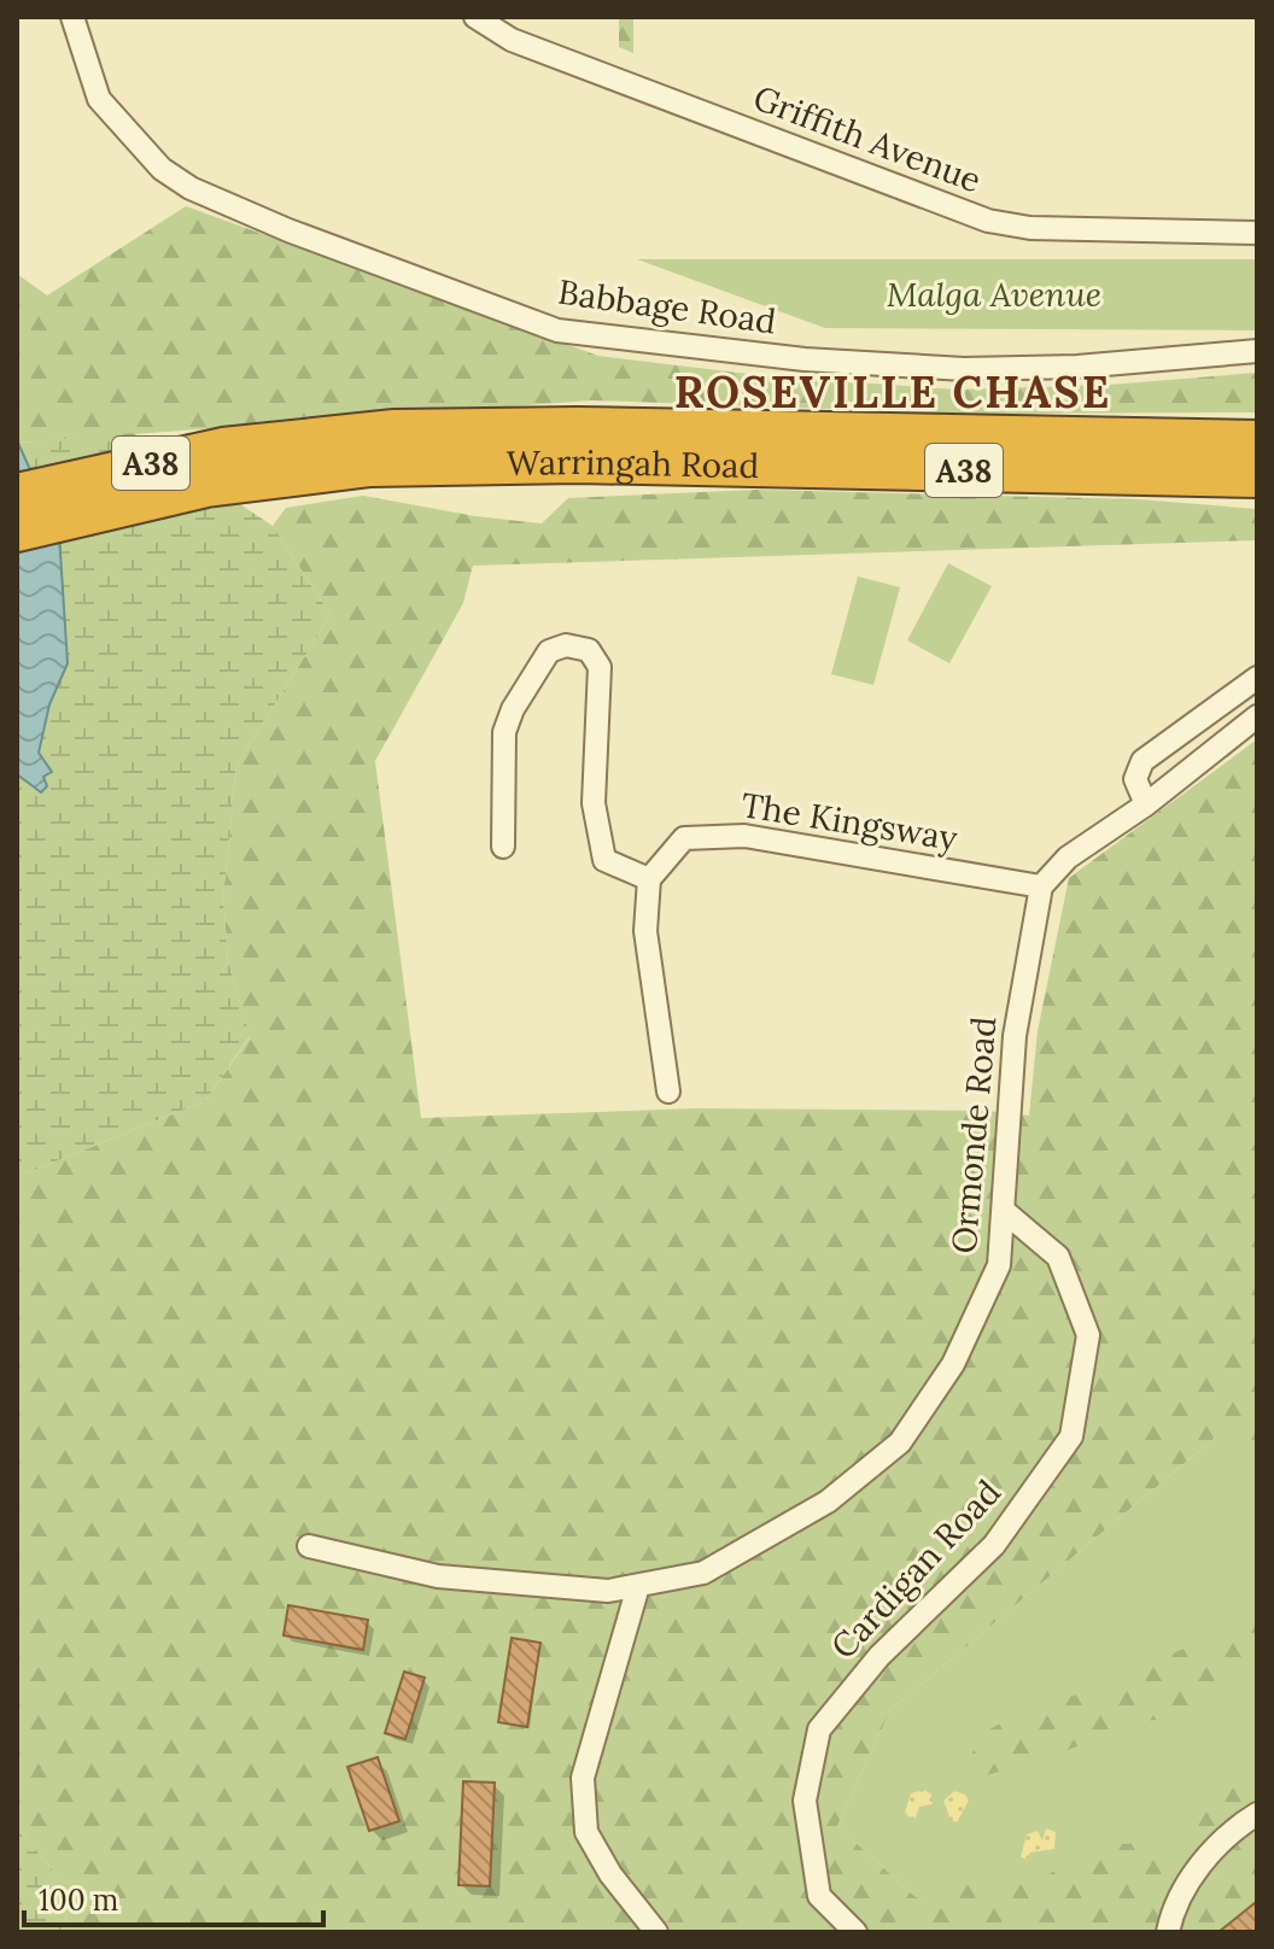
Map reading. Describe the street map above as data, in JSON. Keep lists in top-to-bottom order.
{
  "streets": {
    "highway": ["A38", "Warringah Road"],
    "street": [
      "Griffith Avenue",
      "Babbage Road",
      "The Kingsway",
      "Ormonde Road",
      "Cardigan Road"
    ]
  },
  "crossings": [
    ["The Kingsway", "Ormonde Road"],
    ["Ormonde Road", "Cardigan Road"]
  ],
  "districts": ["ROSEVILLE CHASE"],
  "parks": ["Malga Avenue"],
  "scale_bar": "100 m"
}
